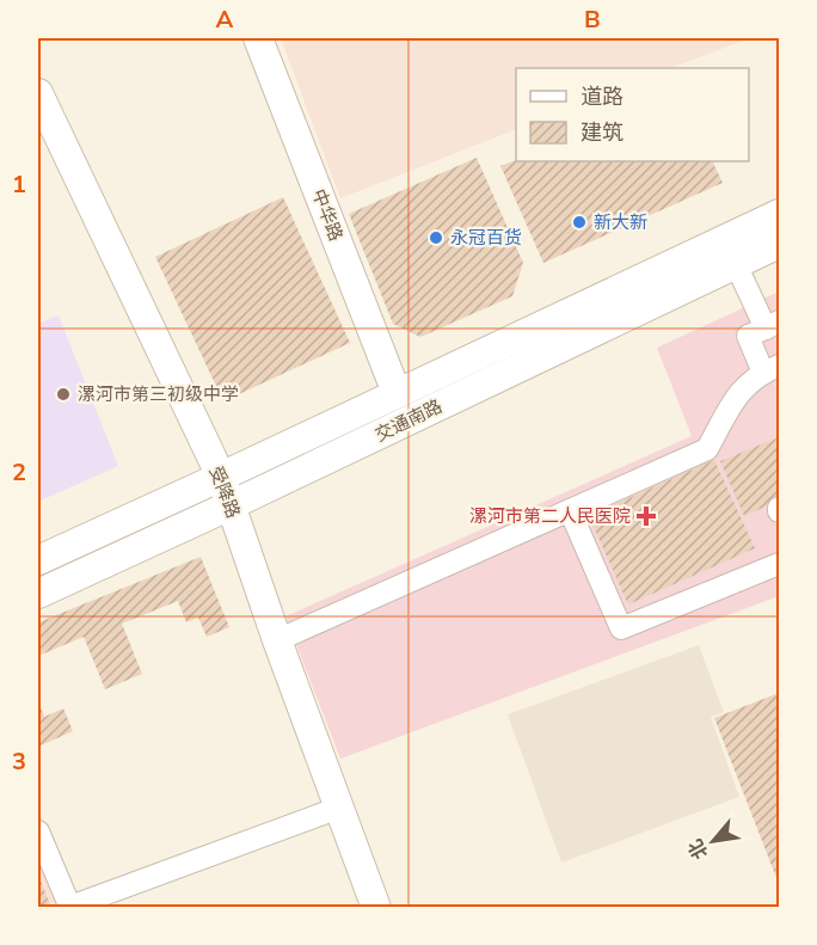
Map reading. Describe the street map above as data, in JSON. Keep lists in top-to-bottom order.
{
  "streets": {
    "main road": ["中华路", "交通南路", "受降路"]
  },
  "crossings": [
    ["中华路", "交通南路"],
    ["交通南路", "受降路"]
  ],
  "places": {
    "other": ["新大新", "永冠百货", "漯河市第三初级中学"],
    "health": ["漯河市第二人民医院"]
  },
  "legend": ["道路", "建筑"],
  "north": "bottom left",
  "grid": {
    "columns": ["A", "B"],
    "rows": ["1", "2", "3"]
  }
}
